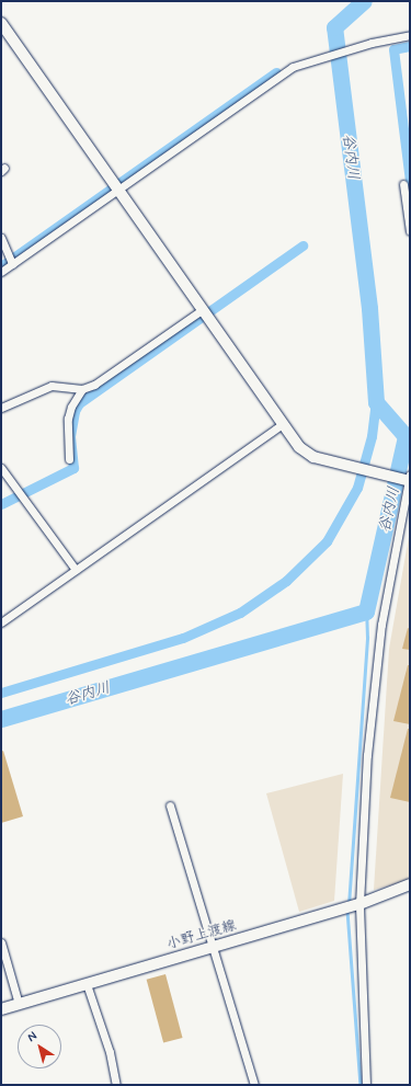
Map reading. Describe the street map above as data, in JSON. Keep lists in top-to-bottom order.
{
  "streets": {
    "street": ["小野上渡線"]
  },
  "water": ["谷内川"],
  "north": "top left"
}
